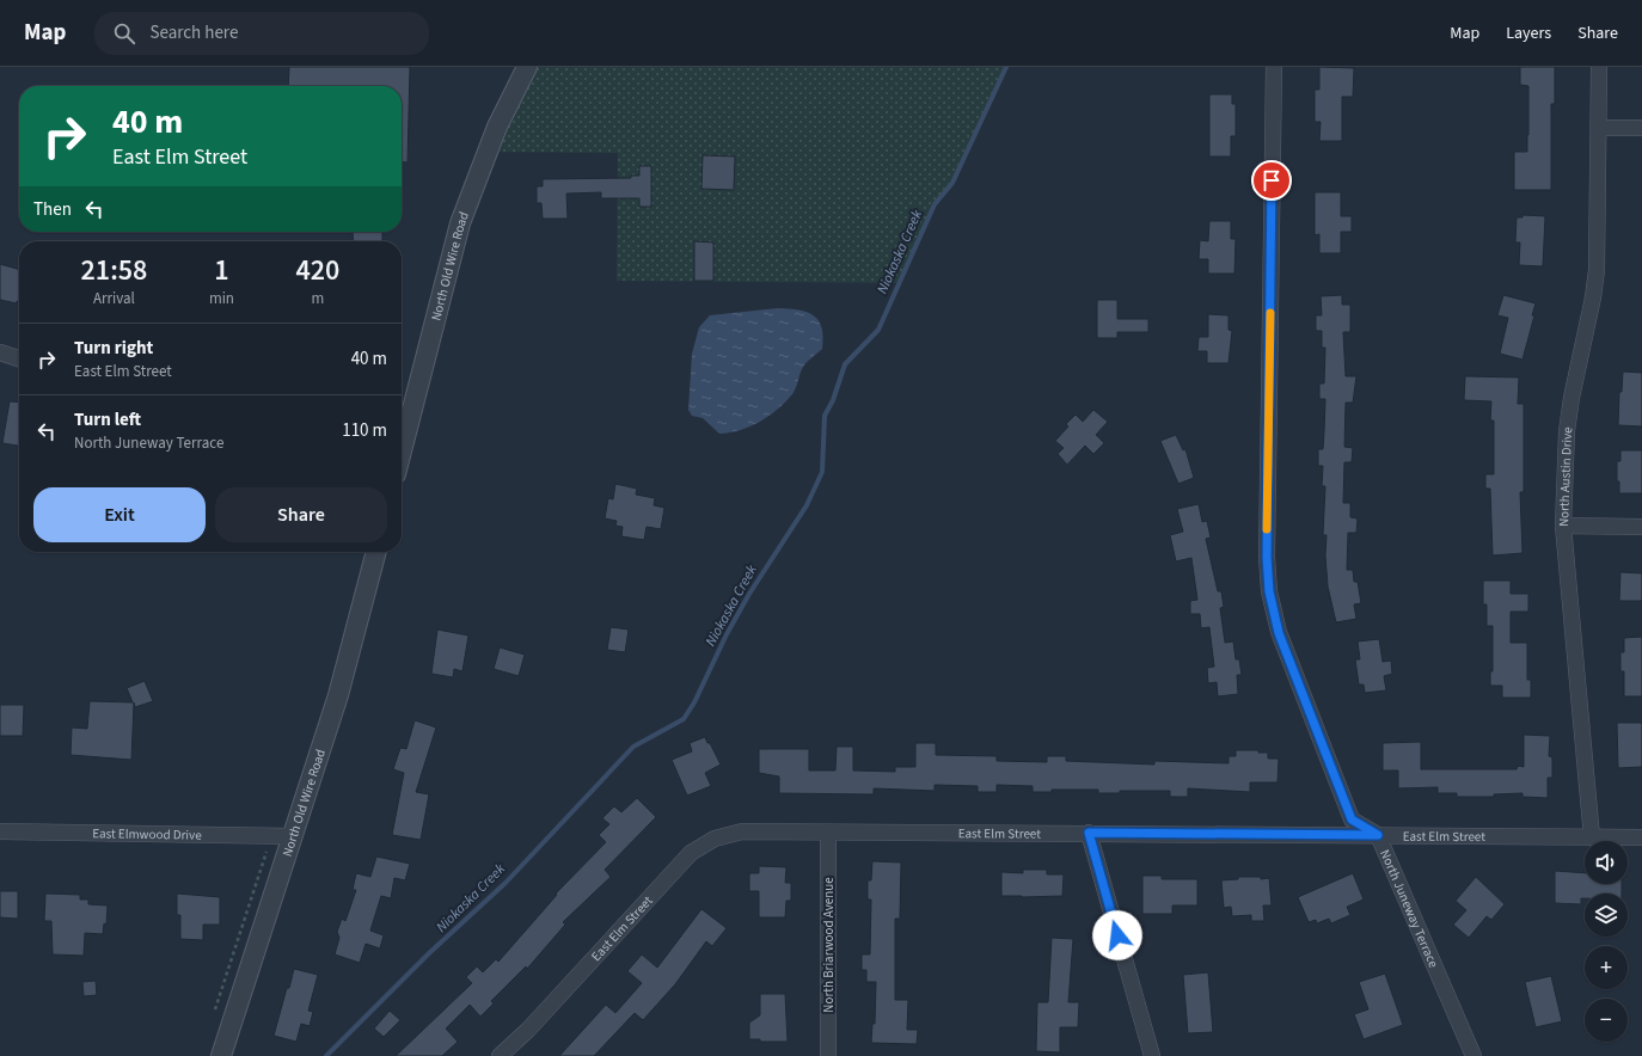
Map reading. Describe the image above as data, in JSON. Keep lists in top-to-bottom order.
{
  "streets": {
    "street": [
      "North Old Wire Road",
      "North Austin Drive",
      "East Elm Street",
      "East Elmwood Drive",
      "North Juneway Terrace",
      "North Briarwood Avenue"
    ]
  },
  "crossings": [
    ["North Old Wire Road", "East Elmwood Drive"],
    ["North Austin Drive", "East Elm Street"],
    ["East Elm Street", "North Juneway Terrace"],
    ["East Elm Street", "North Briarwood Avenue"]
  ],
  "water": ["Niokaska Creek"],
  "page": {
    "header": "Map",
    "search": "Search here",
    "nav": ["Map", "Layers", "Share"],
    "turn": ["40 m", "East Elm Street"],
    "then": "Then",
    "eta": [
      "21:58",
      "Arrival",
      "1",
      "min",
      "420",
      "m"
    ],
    "list": [
      {
        "name": "Turn right",
        "note": "East Elm Street",
        "value": "40 m"
      },
      {
        "name": "Turn left",
        "note": "North Juneway Terrace",
        "value": "110 m"
      }
    ],
    "buttons": ["Exit", "Share"],
    "map_buttons": ["+", "−"]
  }
}
